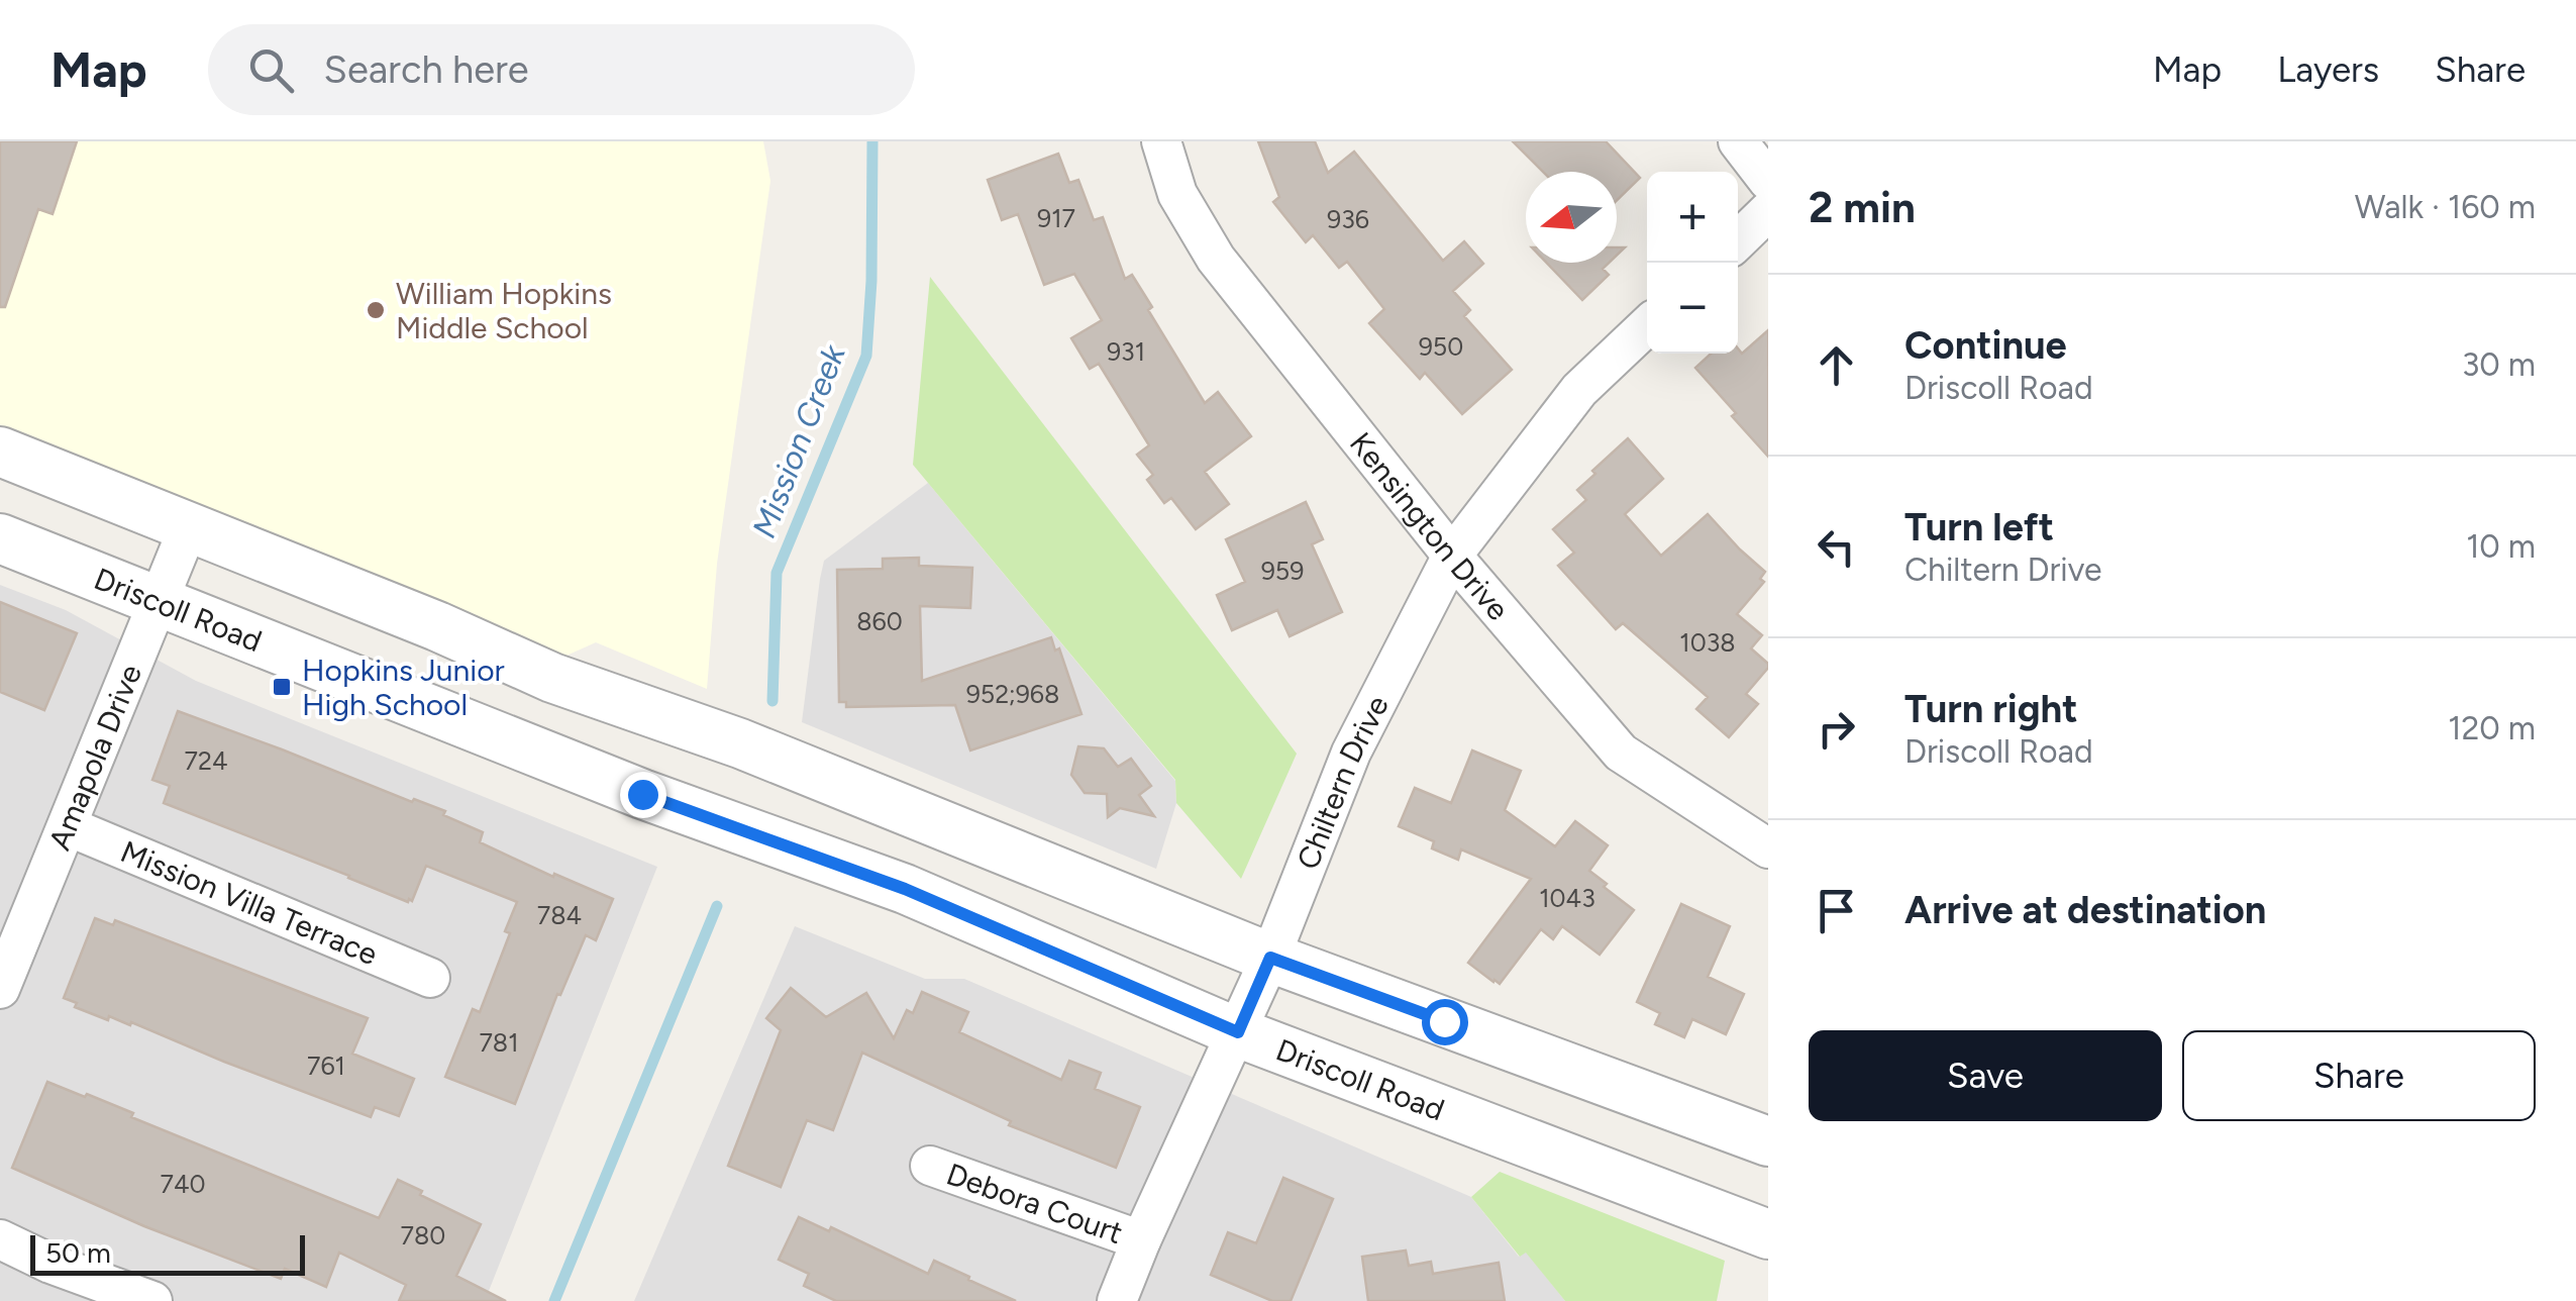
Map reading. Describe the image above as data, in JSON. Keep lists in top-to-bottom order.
{
  "streets": {
    "street": [
      "Kensington Drive",
      "Driscoll Road",
      "Amapola Drive",
      "Chiltern Drive",
      "Mission Villa Terrace",
      "Debora Court"
    ]
  },
  "crossings": [
    ["Kensington Drive", "Chiltern Drive"],
    ["Driscoll Road", "Amapola Drive"],
    ["Driscoll Road", "Chiltern Drive"],
    ["Amapola Drive", "Mission Villa Terrace"],
    ["Chiltern Drive", "Debora Court"]
  ],
  "water": ["Mission Creek"],
  "places": {
    "other": ["William Hopkins Middle School"],
    "transit": ["Hopkins Junior High School"]
  },
  "house_numbers": [
    "917",
    "936",
    "950",
    "931",
    "959",
    "860",
    "1038",
    "952;968",
    "724",
    "1043",
    "784",
    "781",
    "761",
    "740",
    "780"
  ],
  "scale_bar": "50 m",
  "north": "left",
  "page": {
    "header": "Map",
    "search": "Search here",
    "nav": ["Map", "Layers", "Share"],
    "heading": ["2 min", "Walk · 160 m"],
    "map_buttons": ["+", "−"],
    "list": [
      ["Continue", "Driscoll Road", "30 m"],
      ["Turn left", "Chiltern Drive", "10 m"],
      ["Turn right", "Driscoll Road", "120 m"],
      "Arrive at destination"
    ],
    "buttons": ["Save", "Share"],
    "scale": "50 m"
  }
}
